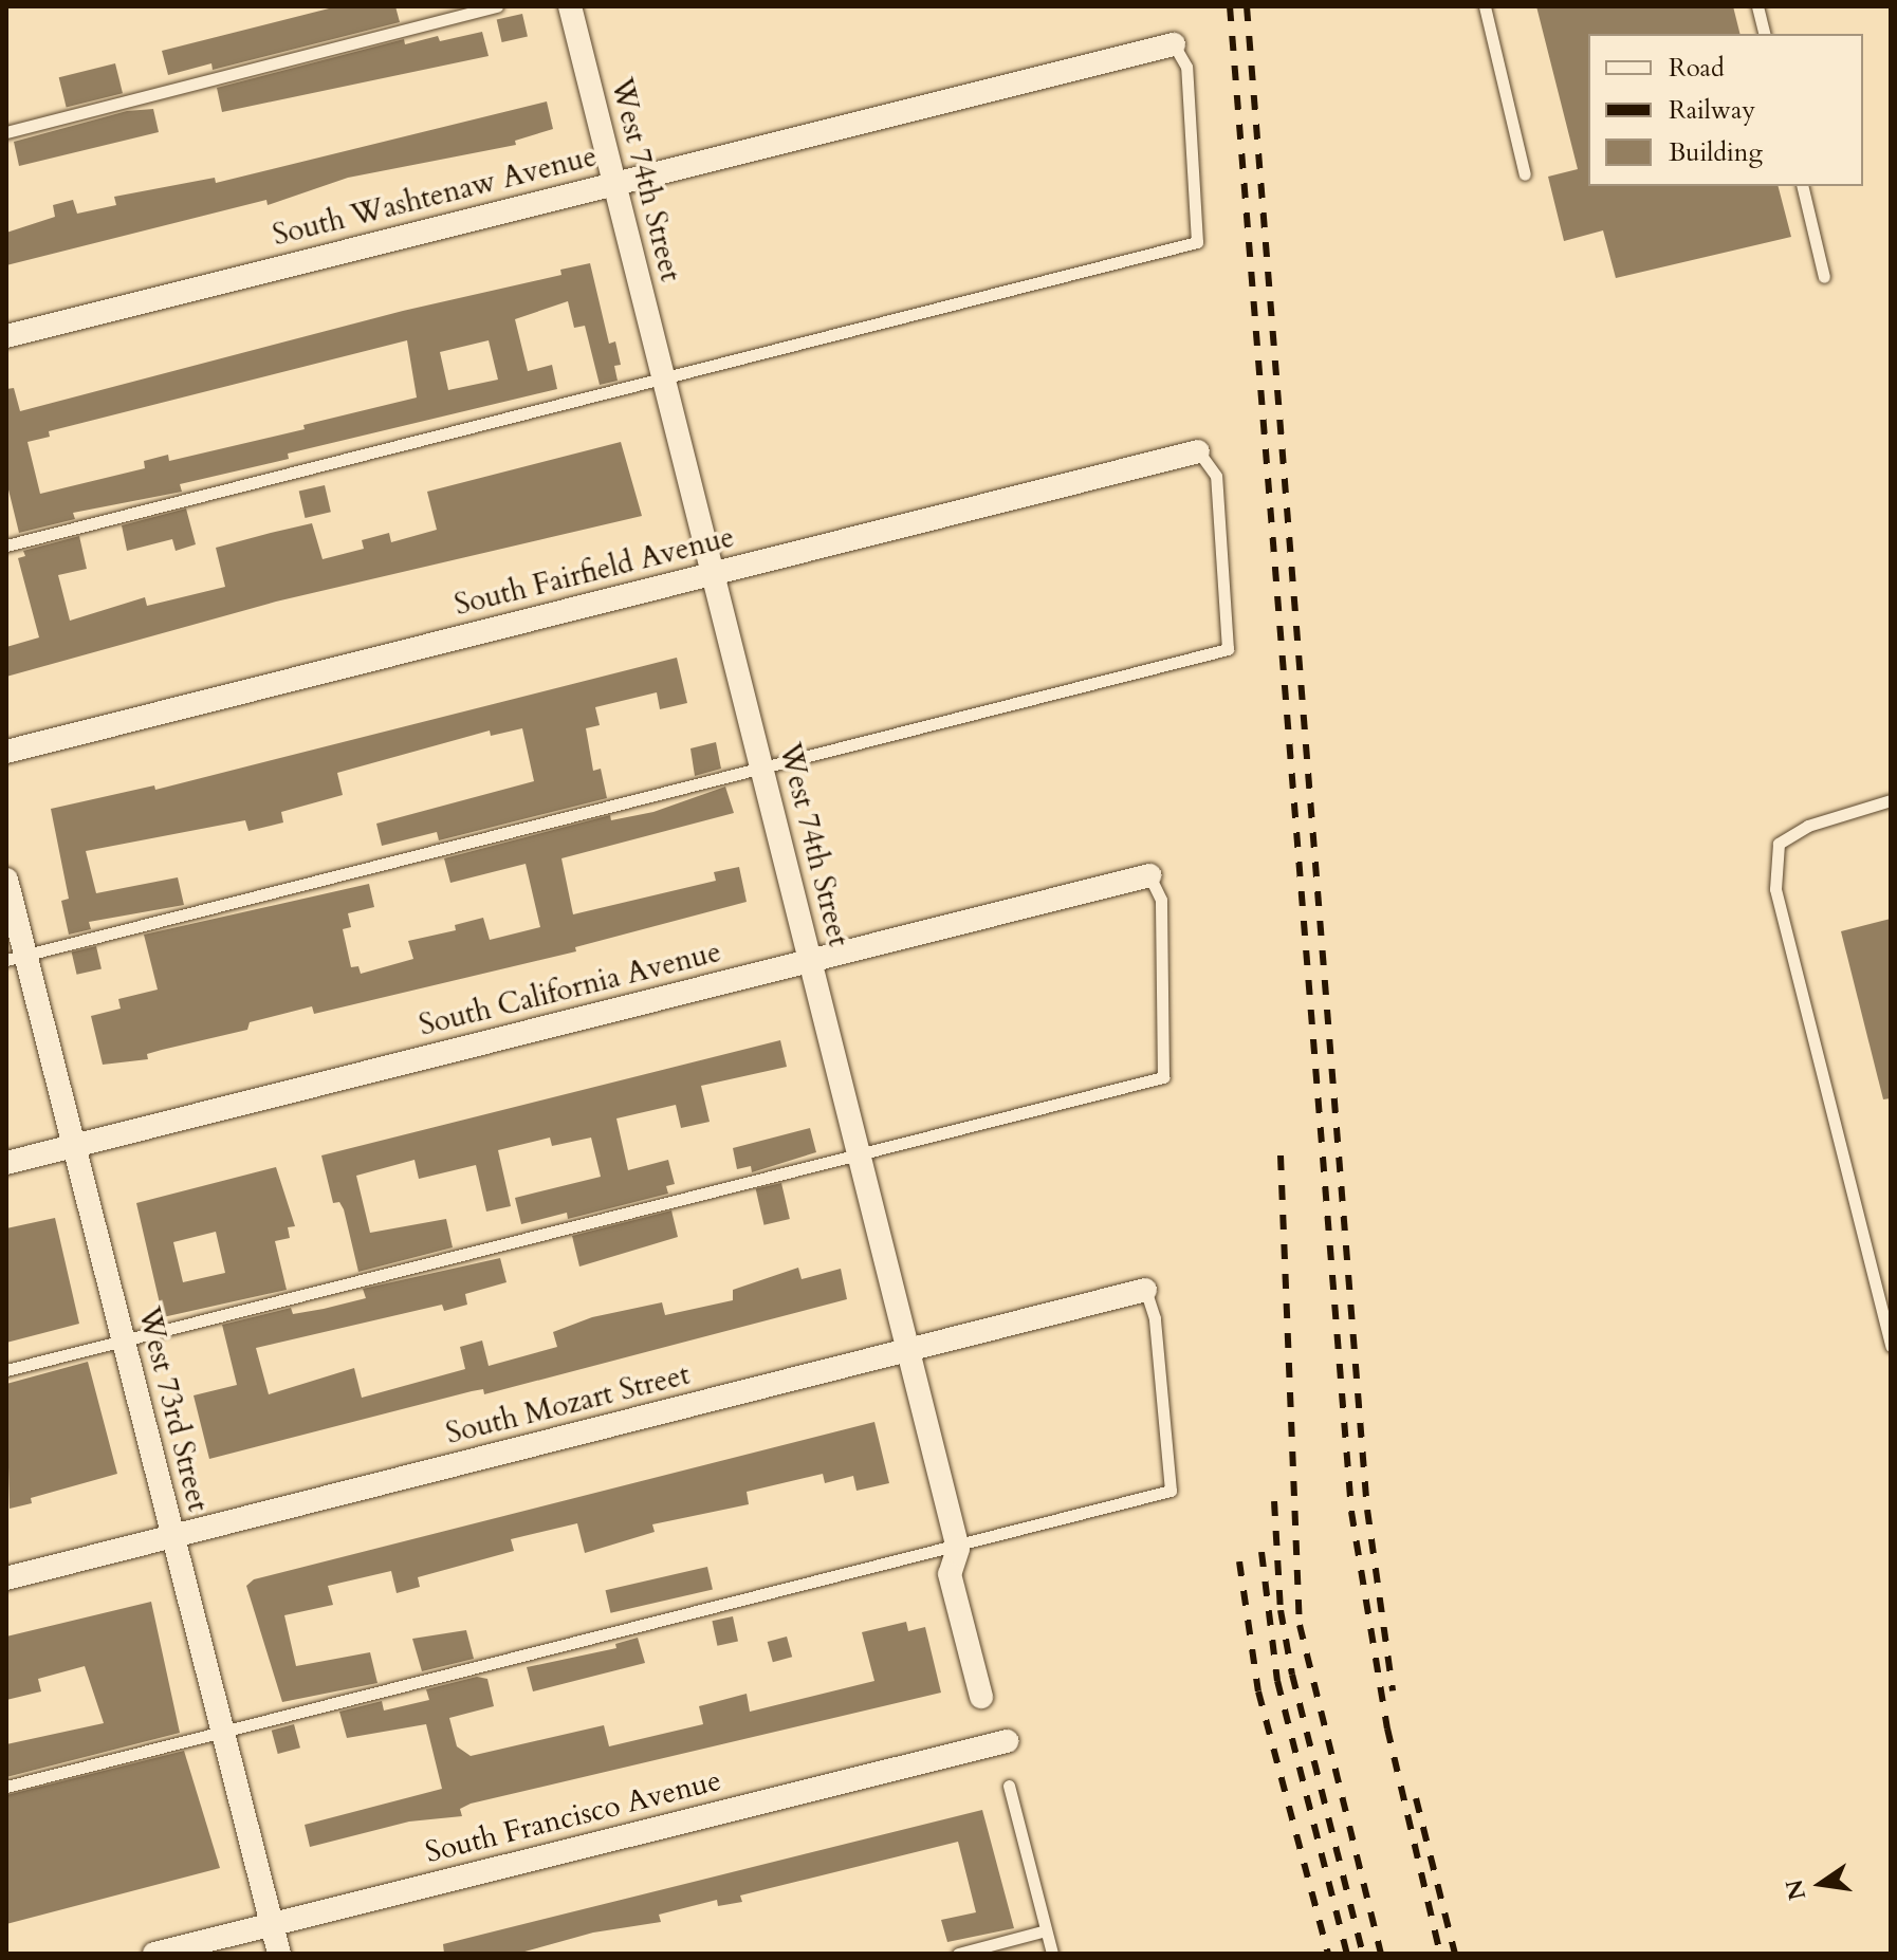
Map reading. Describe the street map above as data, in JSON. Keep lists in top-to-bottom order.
{
  "streets": {
    "street": [
      "West 74th Street",
      "South Washtenaw Avenue",
      "South Fairfield Avenue",
      "South California Avenue",
      "South Mozart Street",
      "West 73rd Street",
      "South Francisco Avenue"
    ]
  },
  "crossings": [
    ["West 74th Street", "South Washtenaw Avenue"],
    ["West 74th Street", "South Fairfield Avenue"],
    ["West 74th Street", "South California Avenue"],
    ["West 74th Street", "South Mozart Street"],
    ["South California Avenue", "West 73rd Street"],
    ["South Mozart Street", "West 73rd Street"],
    ["West 73rd Street", "South Francisco Avenue"]
  ],
  "legend": ["Road", "Railway", "Building"],
  "north": "left"
}
